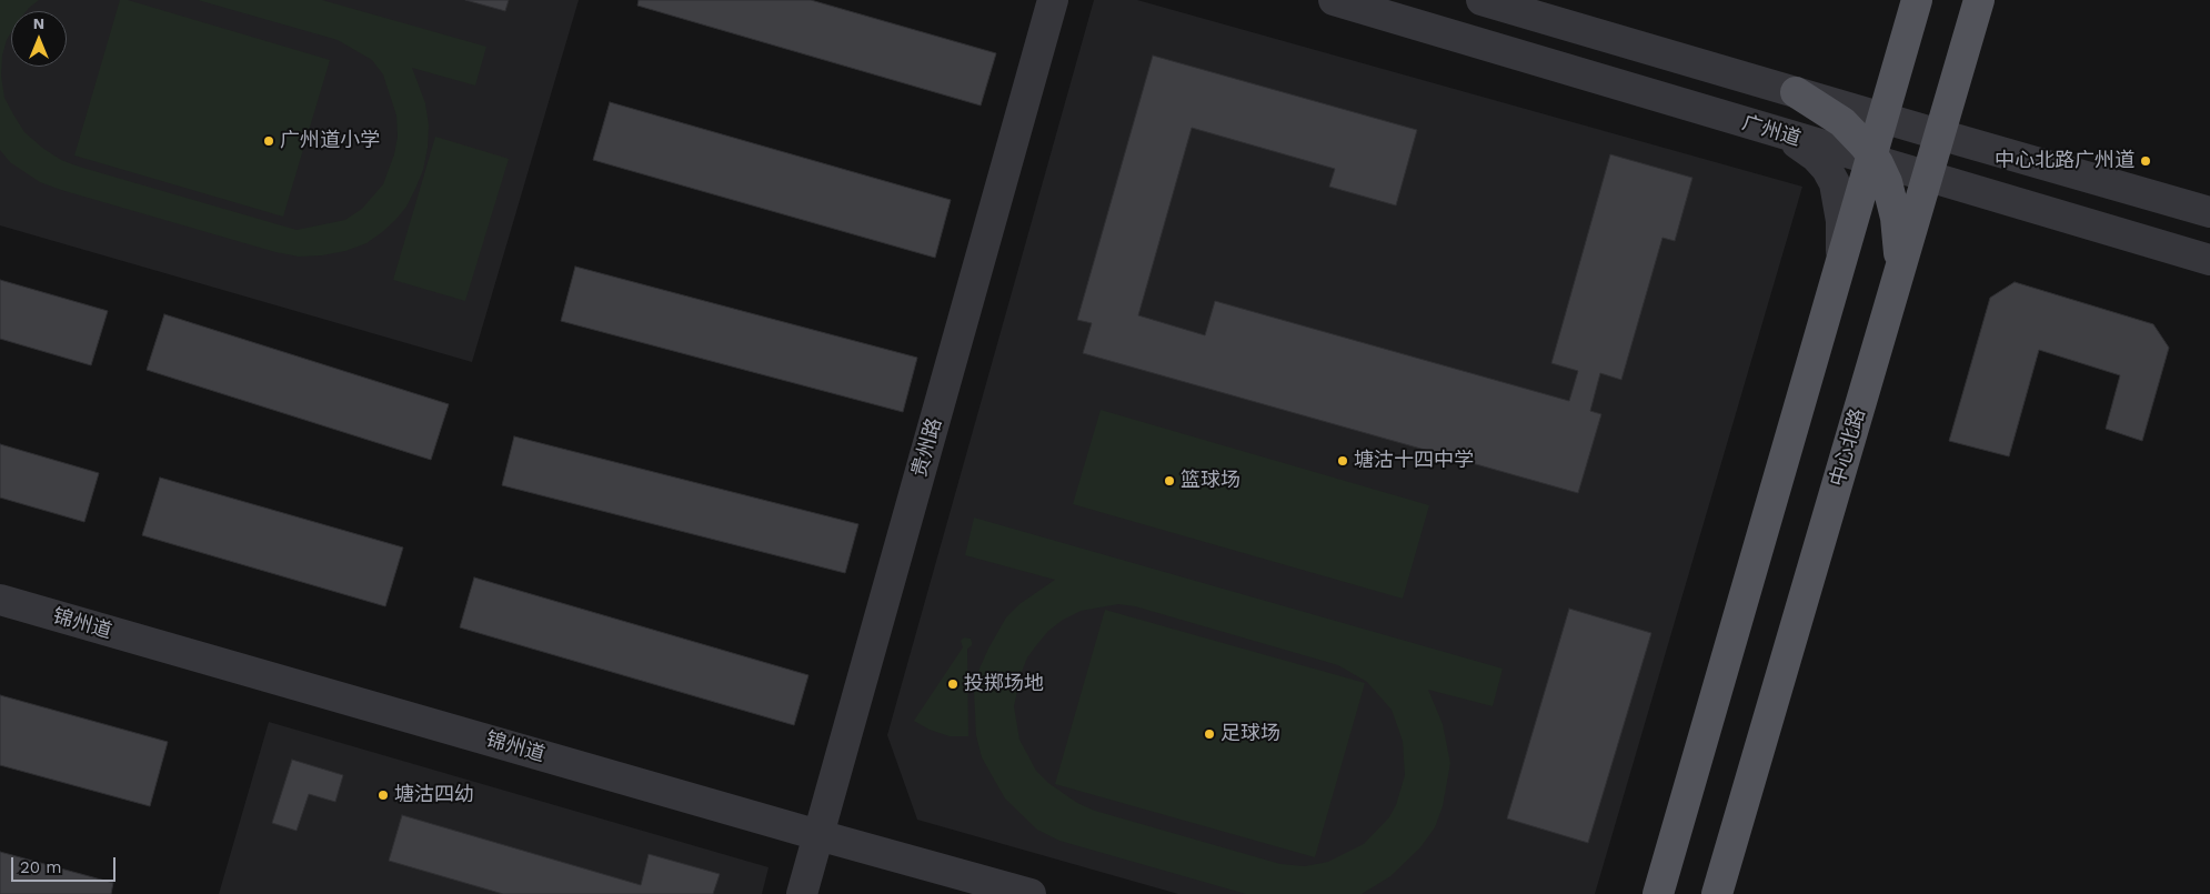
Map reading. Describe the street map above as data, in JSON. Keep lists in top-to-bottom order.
{
  "streets": {
    "main road": ["中心北路"],
    "street": ["广州道", "贵州路", "锦州道"]
  },
  "crossings": [
    ["广州道", "中心北路"],
    ["贵州路", "锦州道"]
  ],
  "places": [
    "广州道小学",
    "中心北路广州道",
    "塘沽十四中学",
    "篮球场",
    "投掷场地",
    "足球场",
    "塘沽四幼"
  ],
  "scale_bar": "20 m",
  "north": "top"
}
